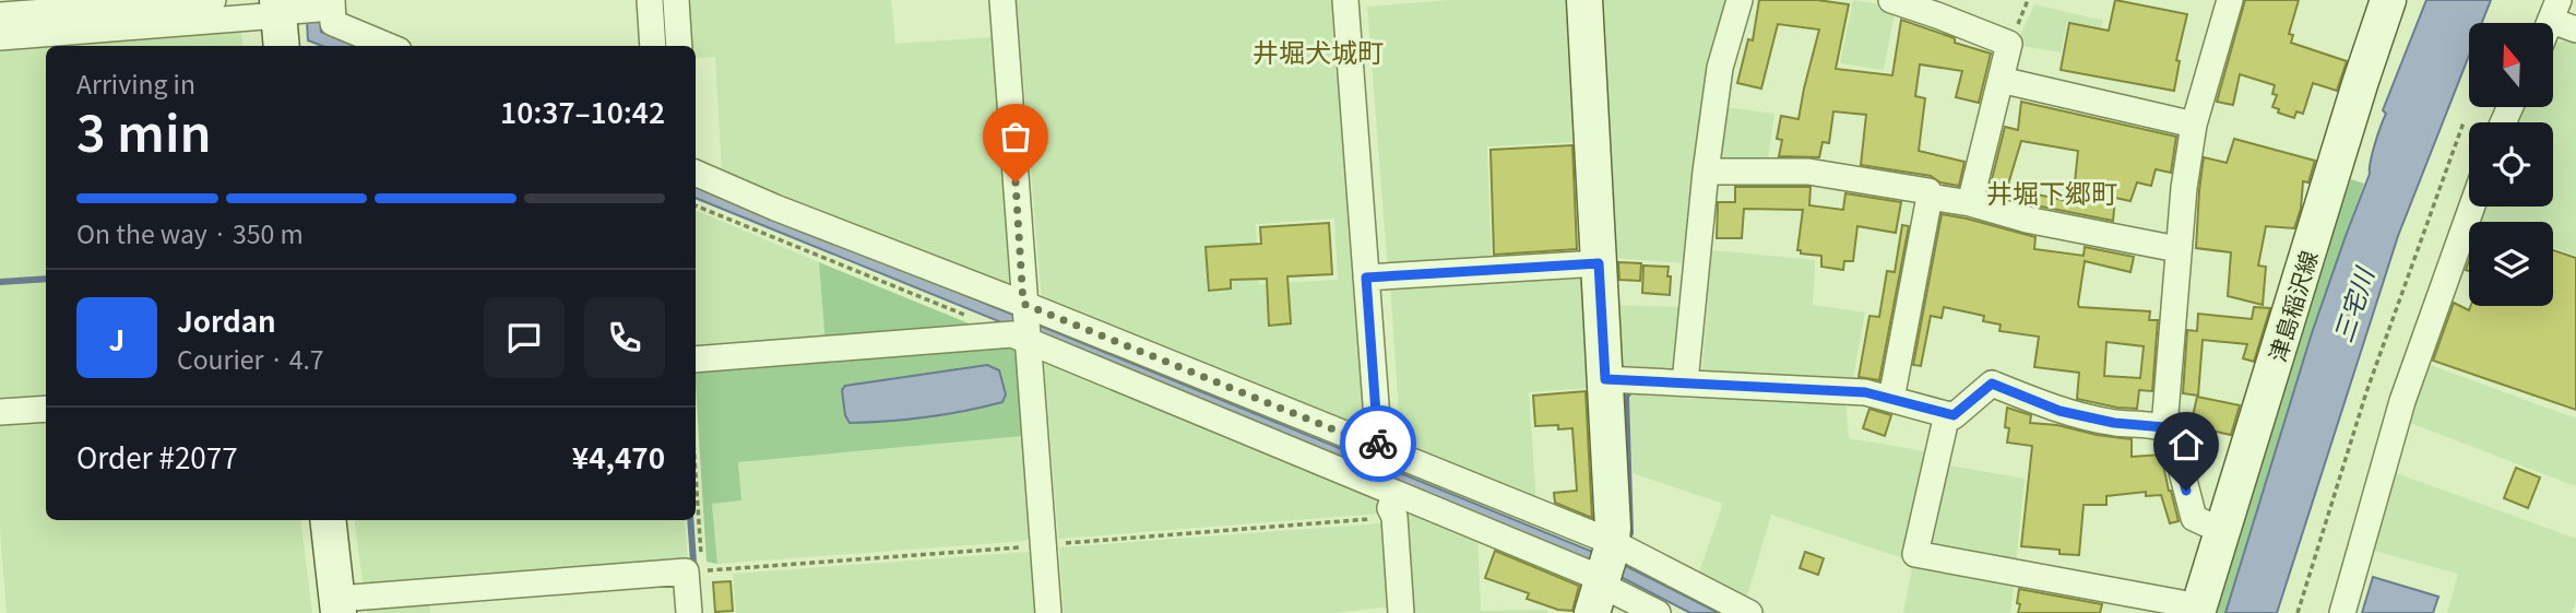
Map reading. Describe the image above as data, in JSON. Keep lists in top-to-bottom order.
{
  "streets": {
    "street": ["津島稲沢線"]
  },
  "districts": ["井堀犬城町", "井堀下郷町"],
  "water": ["三宅川"],
  "north": "top",
  "page": {
    "heading": ["3 min", "Arriving in", "10:37–10:42"],
    "panel": [
      "Jordan",
      "Courier · 4.7",
      "Order #2077",
      "¥4,470"
    ],
    "bar": "On the way · 350 m",
    "round": "J"
  }
}
